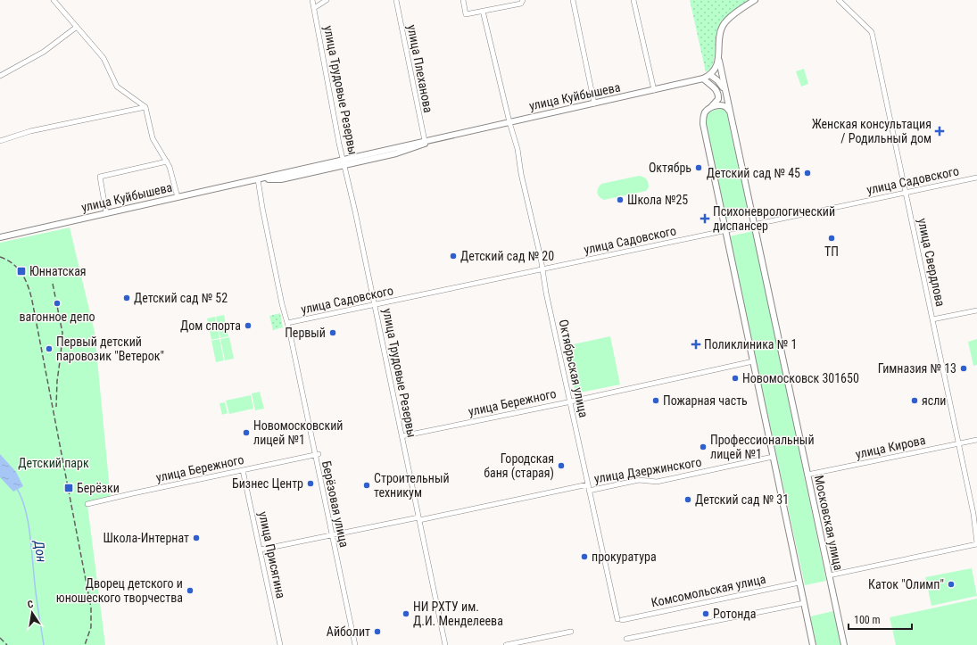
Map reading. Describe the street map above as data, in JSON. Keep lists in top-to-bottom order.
{
  "streets": {
    "main road": ["улица Куйбышева", "Московская улица"],
    "street": [
      "улица Плеханова",
      "улица Трудовые Резервы",
      "улица Садовского",
      "улица Свердлова",
      "Октябрьская улица",
      "улица Бережного",
      "улица Кирова",
      "улица Дзержинского",
      "Берёзовая улица",
      "улица Присягина",
      "Комсомольская улица"
    ]
  },
  "crossings": [
    ["улица Плеханова", "улица Куйбышева"],
    ["улица Трудовые Резервы", "улица Куйбышева"],
    ["улица Трудовые Резервы", "улица Садовского"],
    ["улица Трудовые Резервы", "улица Бережного"],
    ["улица Трудовые Резервы", "улица Дзержинского"],
    ["улица Куйбышева", "Октябрьская улица"],
    ["улица Куйбышева", "Берёзовая улица"],
    ["улица Садовского", "улица Свердлова"],
    ["улица Садовского", "Октябрьская улица"],
    ["улица Садовского", "Берёзовая улица"],
    ["улица Садовского", "Московская улица"],
    ["улица Свердлова", "улица Кирова"],
    ["Октябрьская улица", "улица Бережного"],
    ["Октябрьская улица", "улица Дзержинского"],
    ["Октябрьская улица", "Комсомольская улица"],
    ["улица Бережного", "Берёзовая улица"],
    ["улица Бережного", "улица Присягина"],
    ["улица Кирова", "Московская улица"],
    ["улица Дзержинского", "Берёзовая улица"],
    ["улица Дзержинского", "улица Присягина"]
  ],
  "water": ["Дон"],
  "parks": ["Детский парк"],
  "places": {
    "health": ["Женская консультация / Родильный дом", "Психоневрологический диспансер", "Поликлиника № 1"],
    "other": [
      "Октябрь",
      "Детский сад № 45",
      "Школа №25",
      "ТП",
      "Детский сад № 20",
      "Детский сад № 52",
      "вагонное депо",
      "Дом спорта",
      "Первый",
      "Первый детский паровозик \"Ветерок\"",
      "Гимназия № 13",
      "Новомосковск 301650",
      "Пожарная часть",
      "ясли",
      "Новомосковский лицей №1",
      "Профессиональный лицей №1",
      "Городская баня (старая)",
      "Бизнес Центр",
      "Строительный техникум",
      "Детский сад № 31",
      "Школа-Интернат",
      "прокуратура",
      "Каток \"Олимп\"",
      "Дворец детского и юношеского творчества",
      "НИ РХТУ им. Д.И. Менделеева",
      "Ротонда",
      "Айболит"
    ],
    "transit": ["Юннатская", "Берёзки"]
  },
  "scale_bar": "100 m",
  "north": "top"
}
